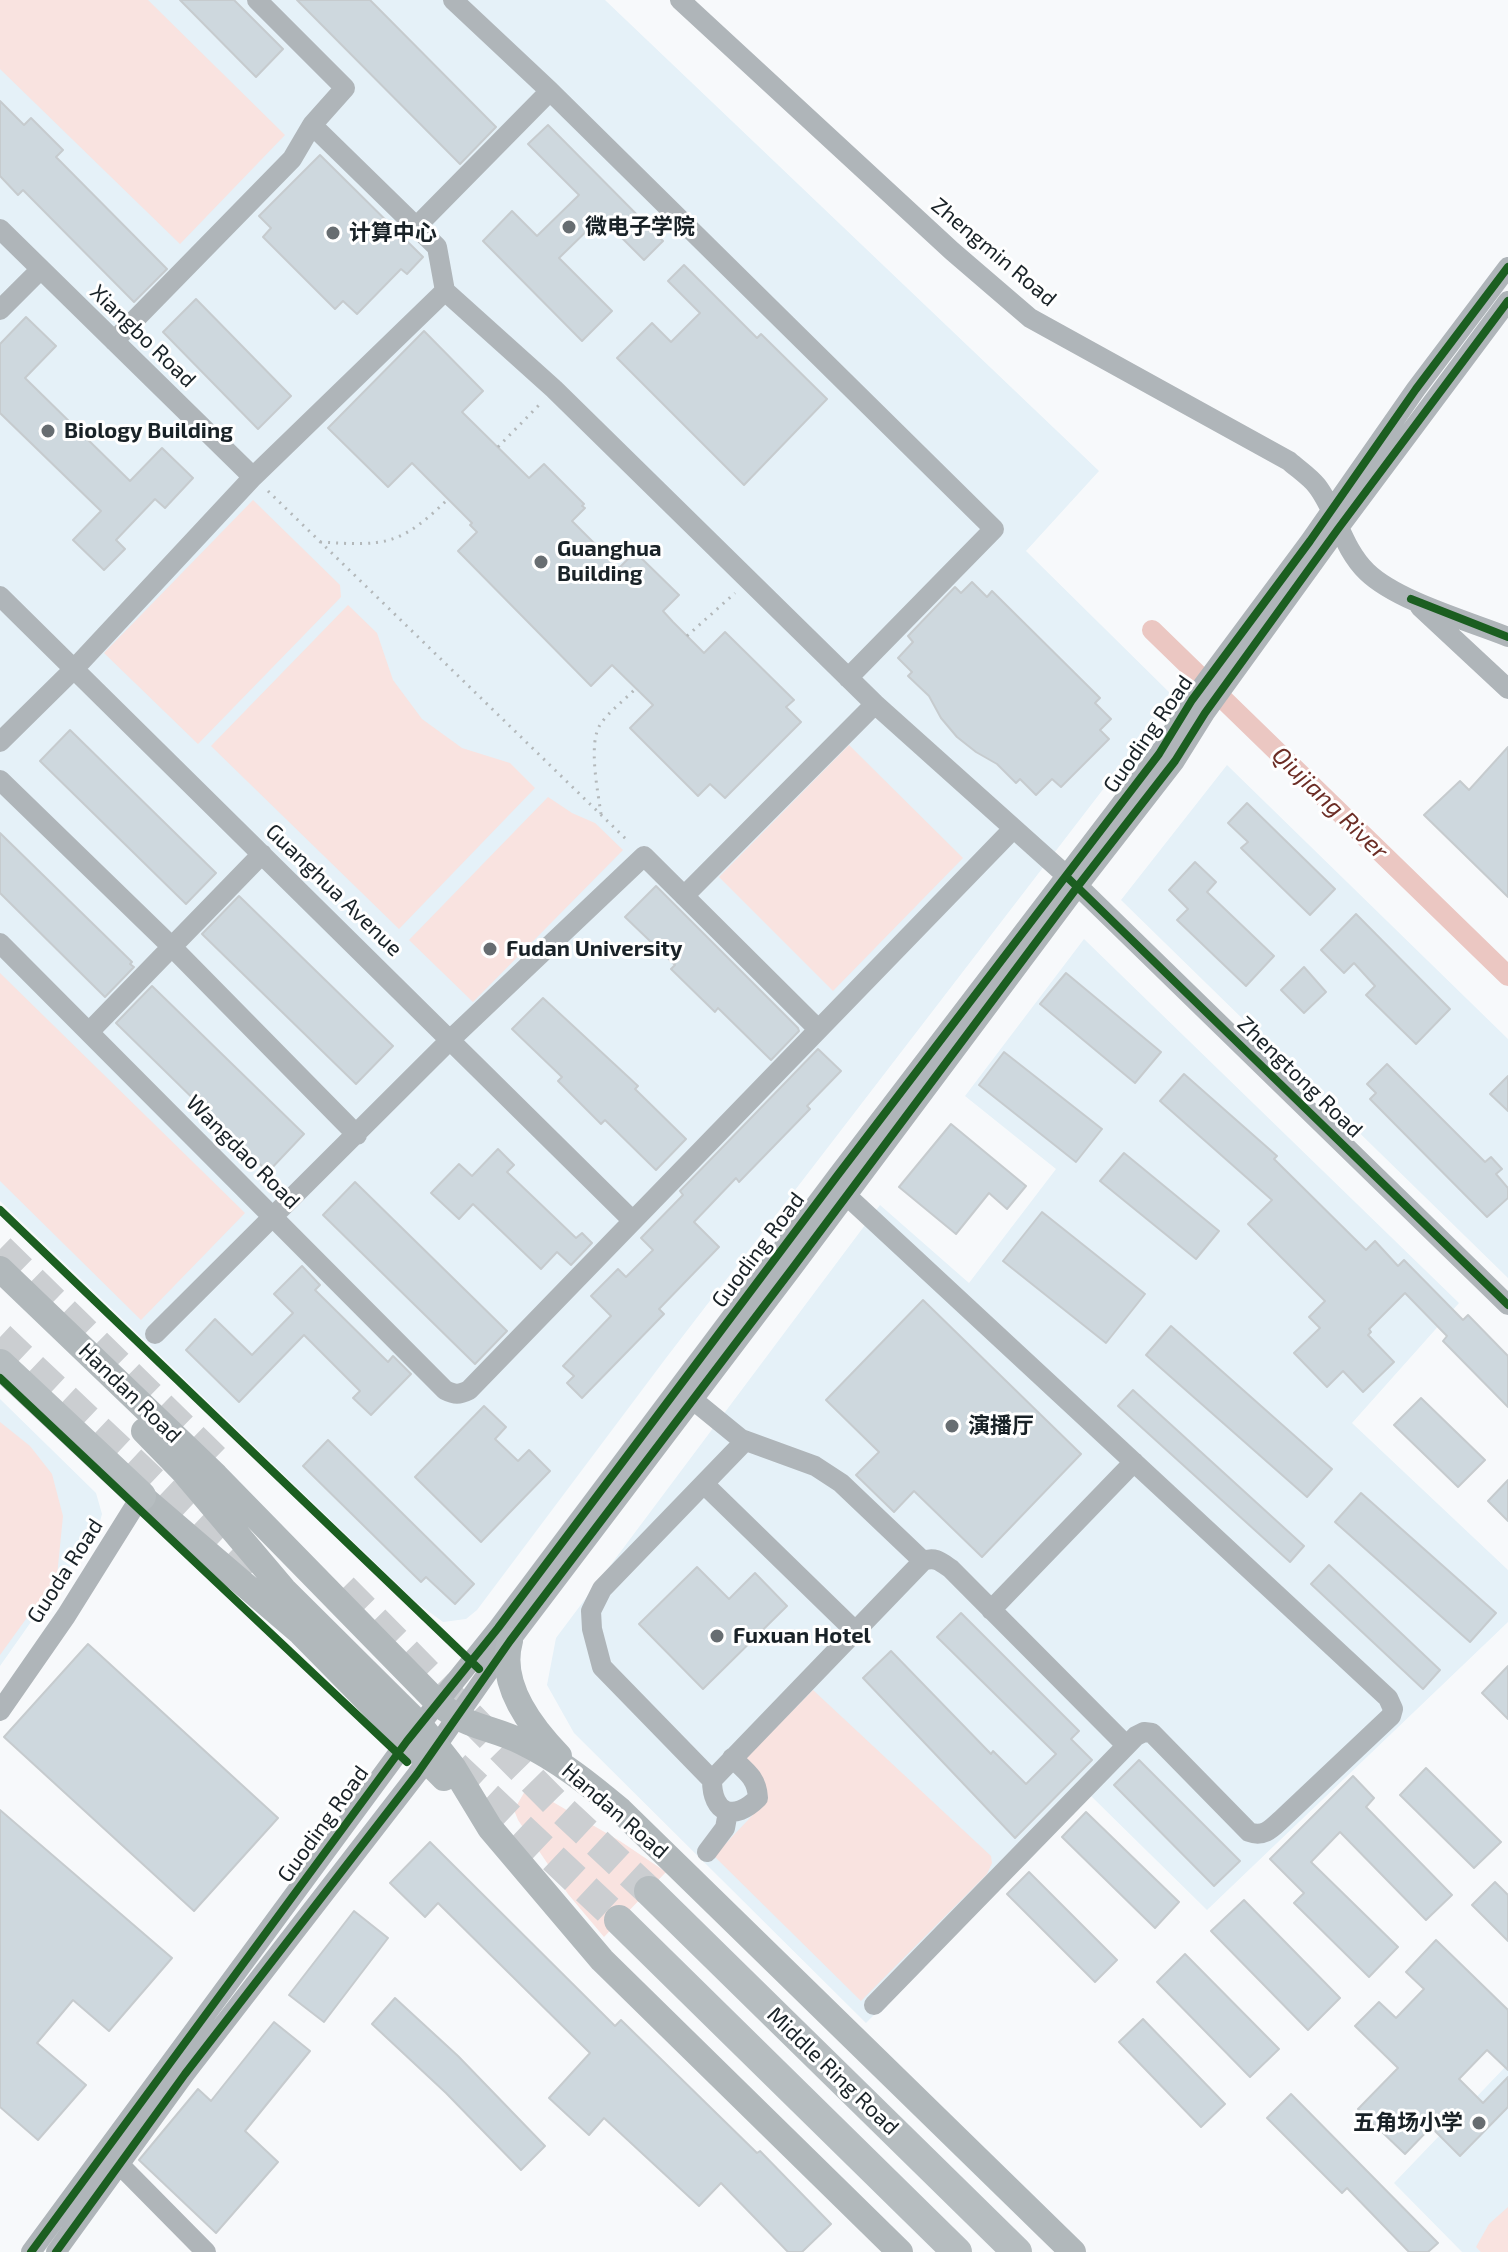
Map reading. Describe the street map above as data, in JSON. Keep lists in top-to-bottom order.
{
  "streets": {
    "highway": ["Middle Ring Road"],
    "main road": ["Handan Road"],
    "street": [
      "Zhengmin Road",
      "Xiangbo Road",
      "Guoding Road",
      "Guanghua Avenue",
      "Zhengtong Road",
      "Wangdao Road",
      "Guoda Road"
    ]
  },
  "crossings": [
    ["Zhengmin Road", "Guoding Road"],
    ["Guoding Road", "Zhengtong Road"],
    ["Guoding Road", "Handan Road"],
    ["Guanghua Avenue", "Wangdao Road"],
    ["Handan Road", "Guoda Road"]
  ],
  "water": ["Qiujiang River"],
  "places": [
    "微电子学院",
    "计算中心",
    "Biology Building",
    "Guanghua Building",
    "Fudan University",
    "演播厅",
    "Fuxuan Hotel",
    "五角场小学"
  ]
}
